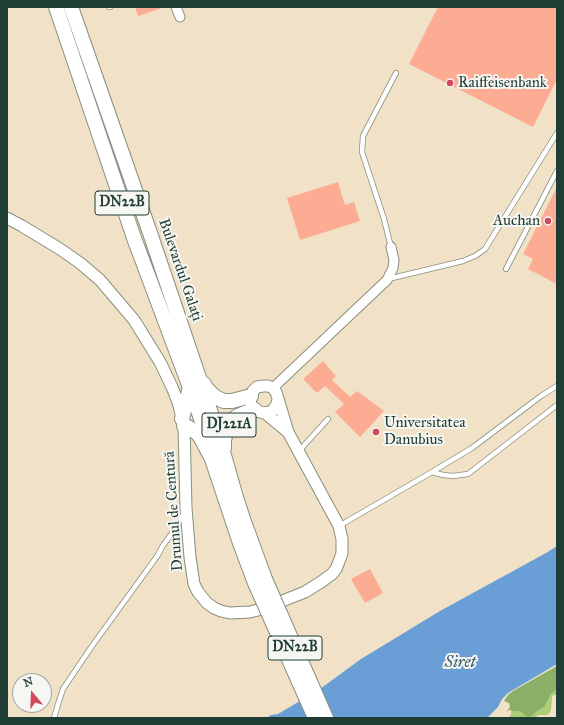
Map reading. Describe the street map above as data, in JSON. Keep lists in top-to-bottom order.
{
  "streets": {
    "main road": ["DN22B", "Bulevardul Galați", "DJ221A"],
    "street": ["Drumul de Centură"]
  },
  "crossings": [
    ["DN22B", "Bulevardul Galați"],
    ["DN22B", "DJ221A"],
    ["Bulevardul Galați", "DJ221A"],
    ["DJ221A", "Drumul de Centură"]
  ],
  "water": ["Siret"],
  "places": ["Raiffeisenbank", "Auchan", "Universitatea Danubius"],
  "north": "top"
}
